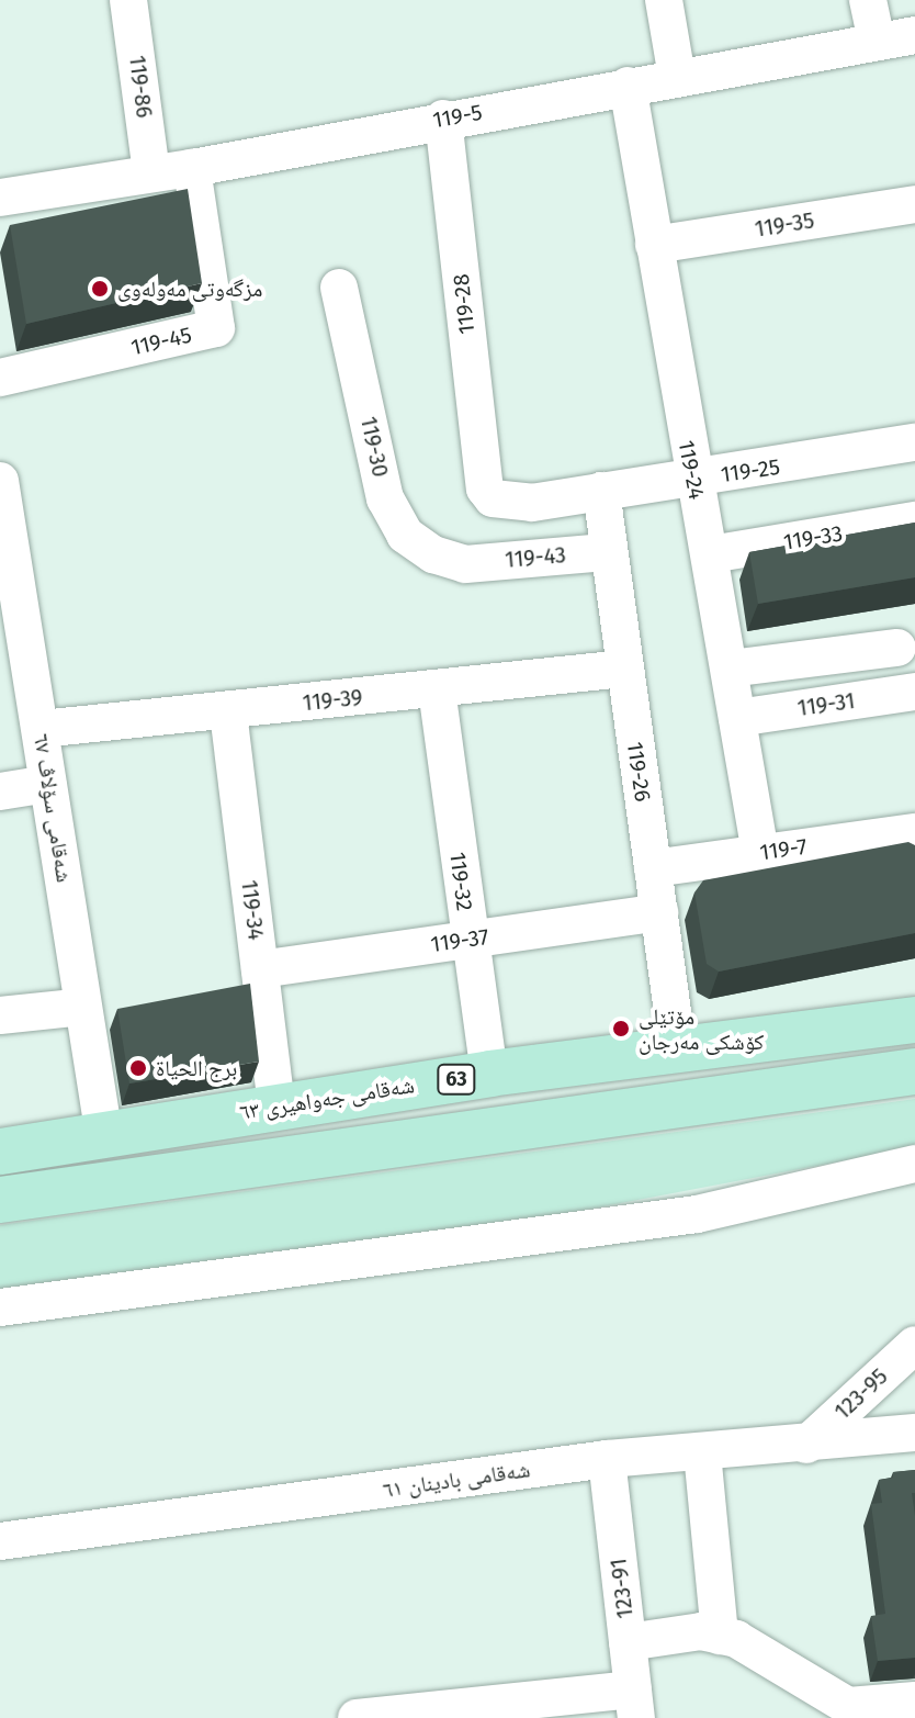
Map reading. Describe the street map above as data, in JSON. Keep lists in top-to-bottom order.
{
  "streets": {
    "main road": ["63", "شەقامی جەواهیری ٦٣"],
    "street": [
      "119-86",
      "119-5",
      "119-35",
      "119-28",
      "119-45",
      "119-30",
      "119-24",
      "119-25",
      "119-33",
      "119-43",
      "119-39",
      "119-31",
      "119-26",
      "شەقامی سۆلاڤ ٦٧",
      "119-7",
      "119-32",
      "119-34",
      "119-37",
      "123-95",
      "شەقامی بادینان ٦١",
      "123-91"
    ]
  },
  "crossings": [
    ["119-86", "119-5"],
    ["119-5", "119-28"],
    ["119-5", "119-45"],
    ["119-5", "119-24"],
    ["119-35", "119-24"],
    ["119-28", "119-25"],
    ["119-30", "119-43"],
    ["119-24", "119-25"],
    ["119-24", "119-33"],
    ["119-24", "119-31"],
    ["119-24", "119-7"],
    ["119-25", "119-26"],
    ["119-43", "119-26"],
    ["119-39", "119-26"],
    ["119-39", "شەقامی سۆلاڤ ٦٧"],
    ["119-39", "119-32"],
    ["119-39", "119-34"],
    ["119-26", "119-7"],
    ["119-26", "119-37"],
    ["119-26", "شەقامی جەواهیری ٦٣"],
    ["شەقامی سۆلاڤ ٦٧", "شەقامی جەواهیری ٦٣"],
    ["119-32", "119-37"],
    ["119-32", "شەقامی جەواهیری ٦٣"],
    ["119-34", "119-37"],
    ["119-34", "شەقامی جەواهیری ٦٣"],
    ["123-95", "شەقامی بادینان ٦١"],
    ["شەقامی بادینان ٦١", "123-91"]
  ],
  "places": ["مزگەوتی مەولەوی", "مۆتێلی کۆشکی مەرجان", "برج الحياة"]
}
